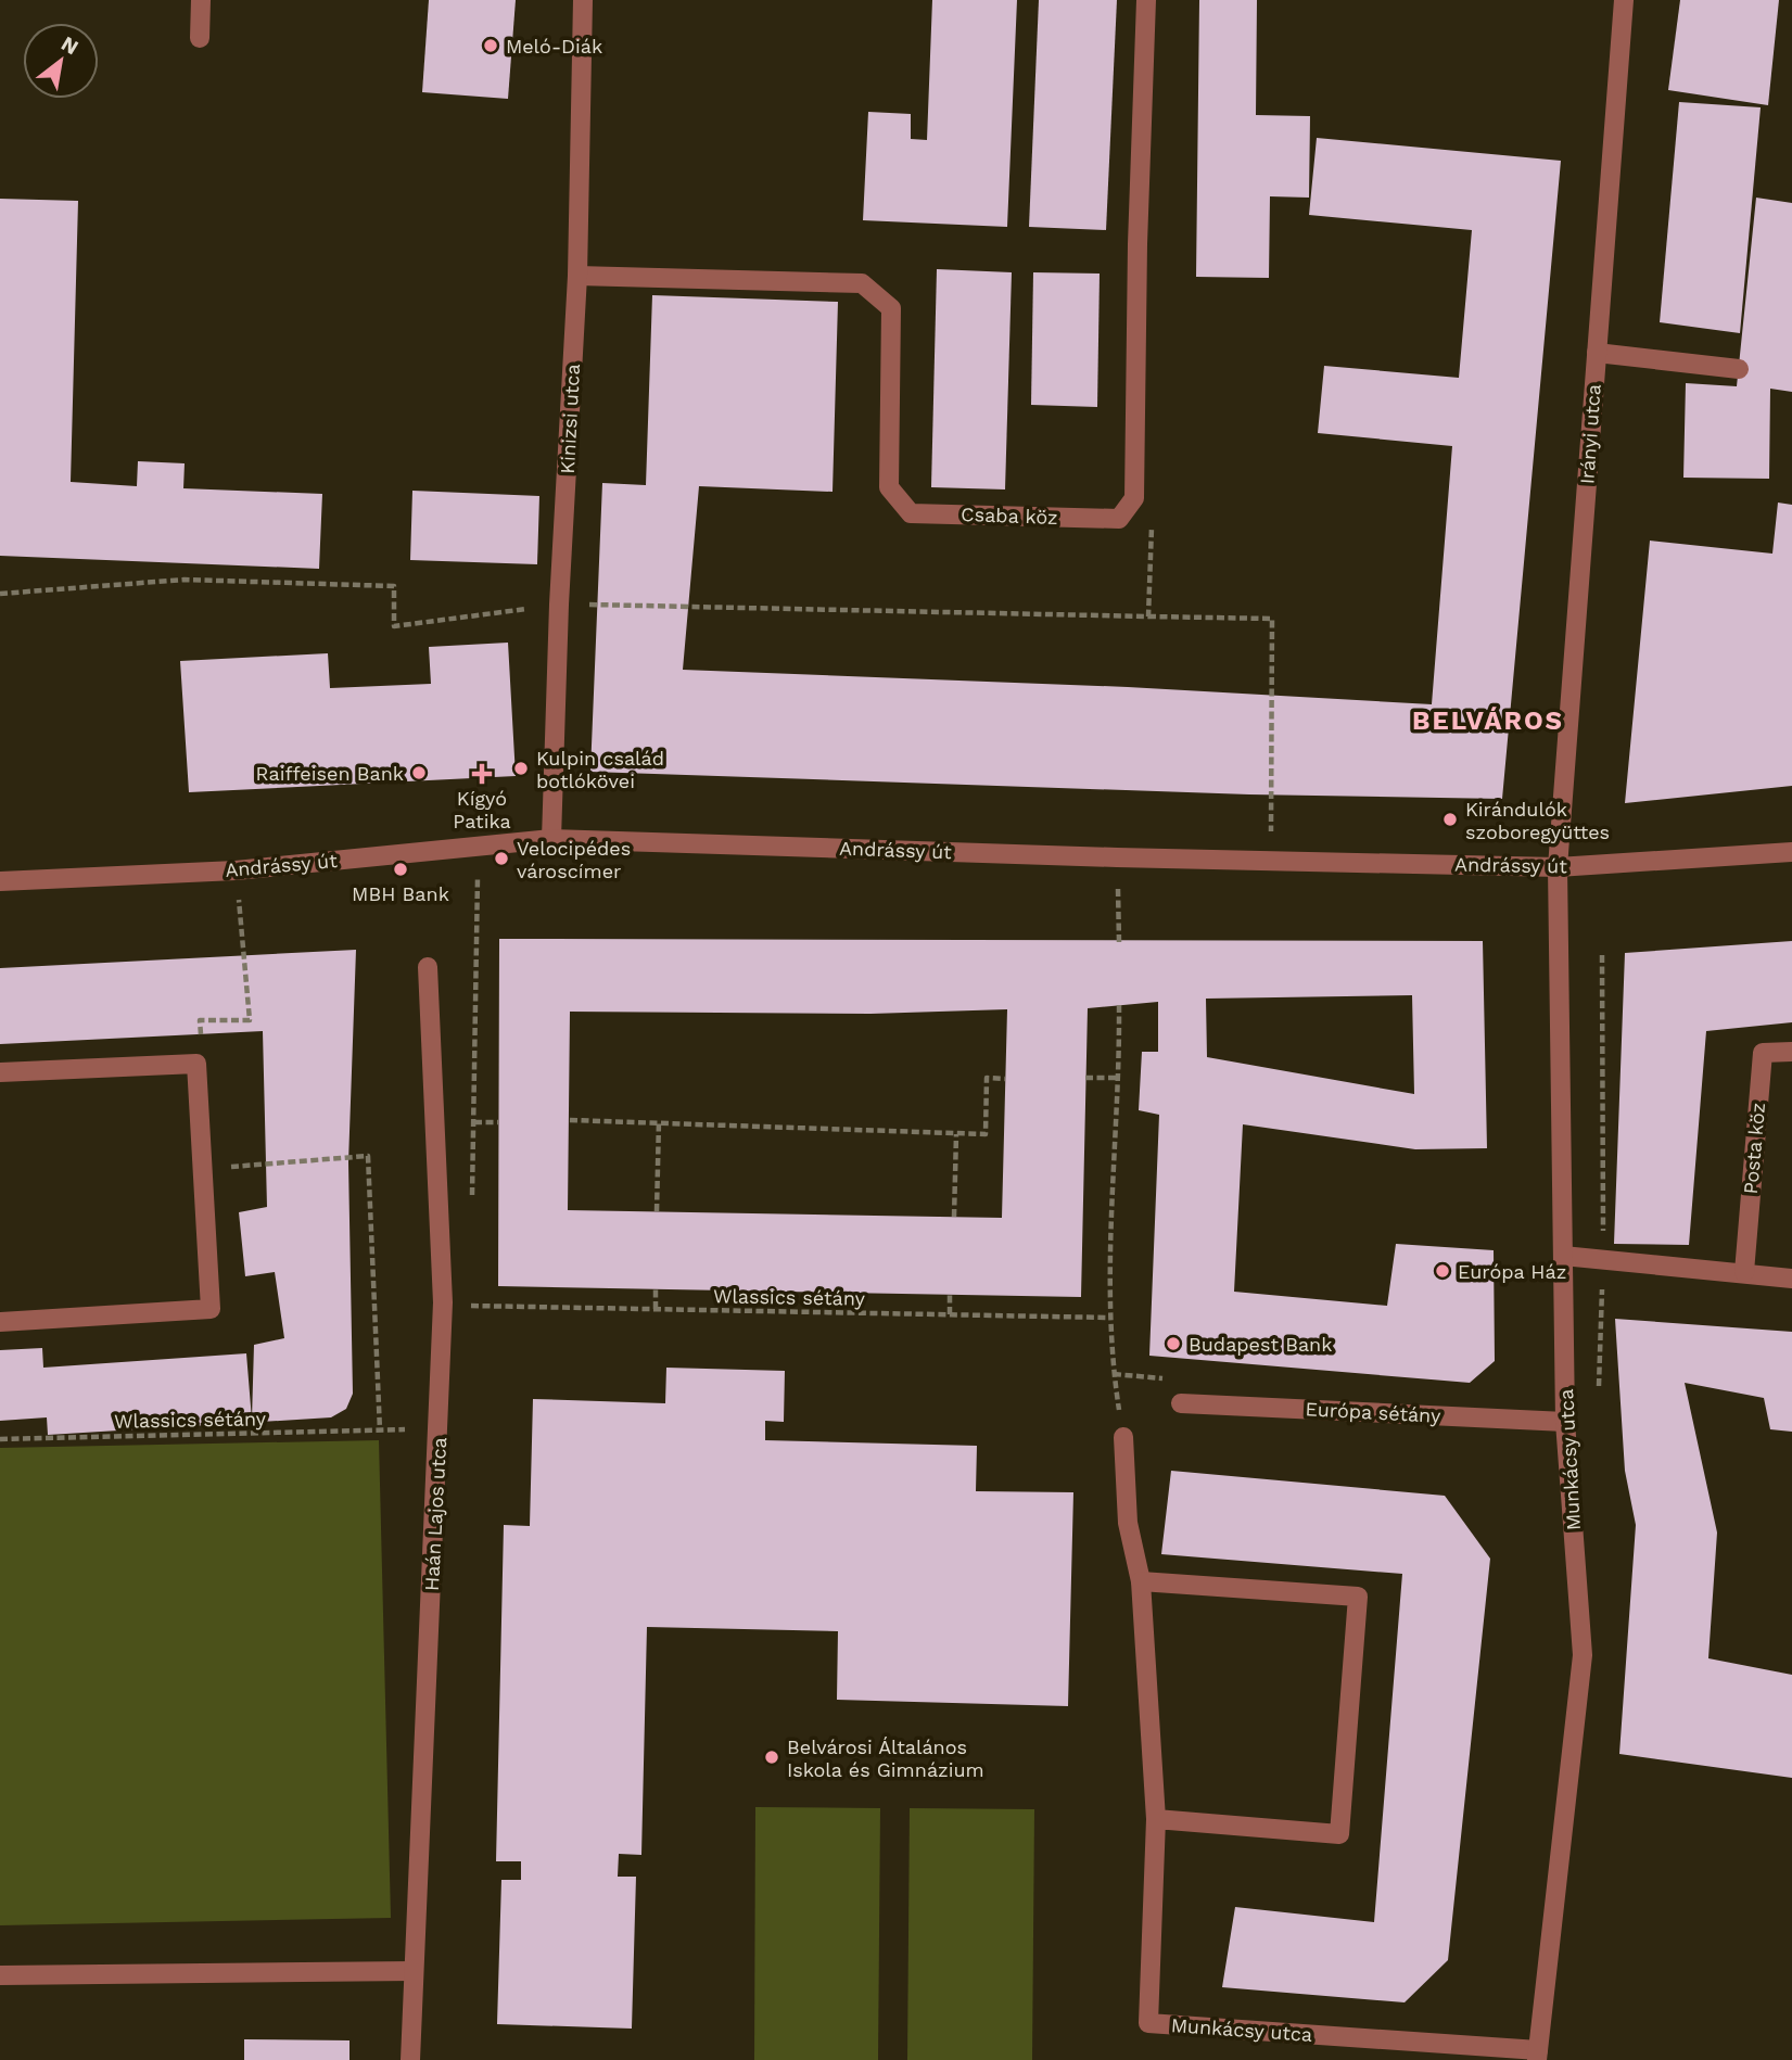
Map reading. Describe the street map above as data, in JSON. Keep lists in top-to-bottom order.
{
  "streets": {
    "street": [
      "Kinizsi utca",
      "Irányi utca",
      "Csaba köz",
      "Andrássy út",
      "Posta köz",
      "Európa sétány",
      "Munkácsy utca",
      "Haán Lajos utca"
    ],
    "path": ["Wlassics sétány"]
  },
  "crossings": [
    ["Kinizsi utca", "Csaba köz"],
    ["Kinizsi utca", "Andrássy út"],
    ["Irányi utca", "Andrássy út"],
    ["Irányi utca", "Munkácsy utca"],
    ["Andrássy út", "Munkácsy utca"],
    ["Európa sétány", "Munkácsy utca"]
  ],
  "districts": ["BELVÁROS"],
  "places": {
    "other": [
      "Meló-Diák",
      "Kulpin család botlókövei",
      "Raiffeisen Bank",
      "Kirándulók szoboregyüttes",
      "Velocipédes városcímer",
      "MBH Bank",
      "Európa Ház",
      "Budapest Bank",
      "Belvárosi Általános Iskola és Gimnázium"
    ],
    "health": ["Kígyó Patika"]
  },
  "north": "top right"
}
